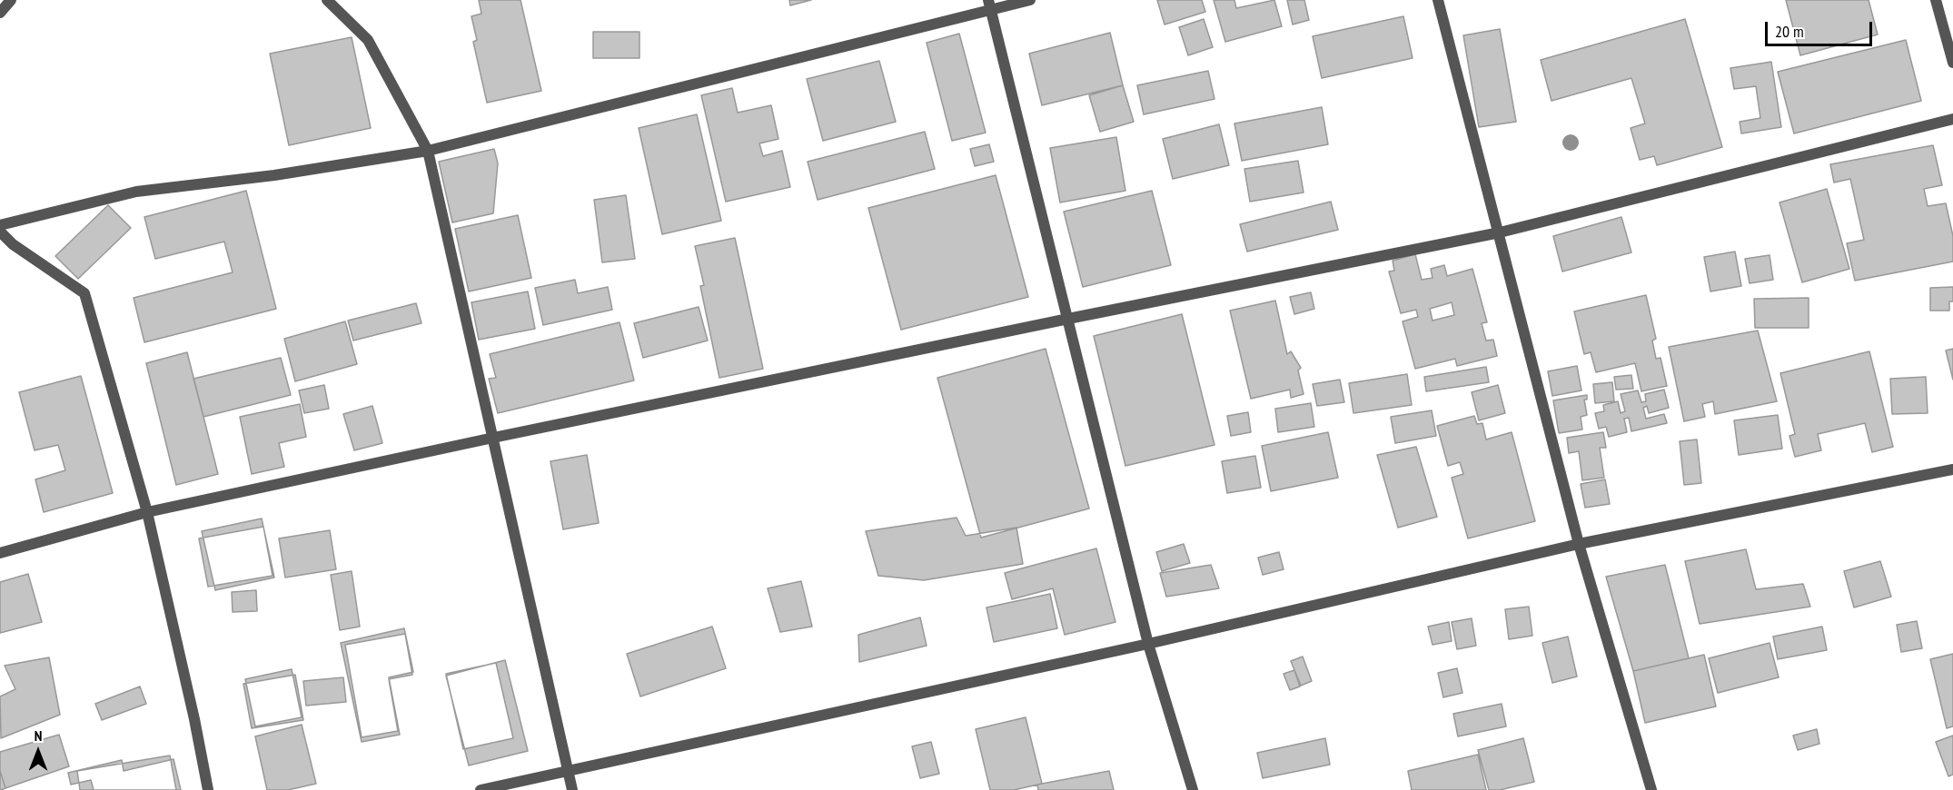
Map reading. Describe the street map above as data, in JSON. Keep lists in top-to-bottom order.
{
  "scale_bar": "20 m",
  "north": "top"
}
